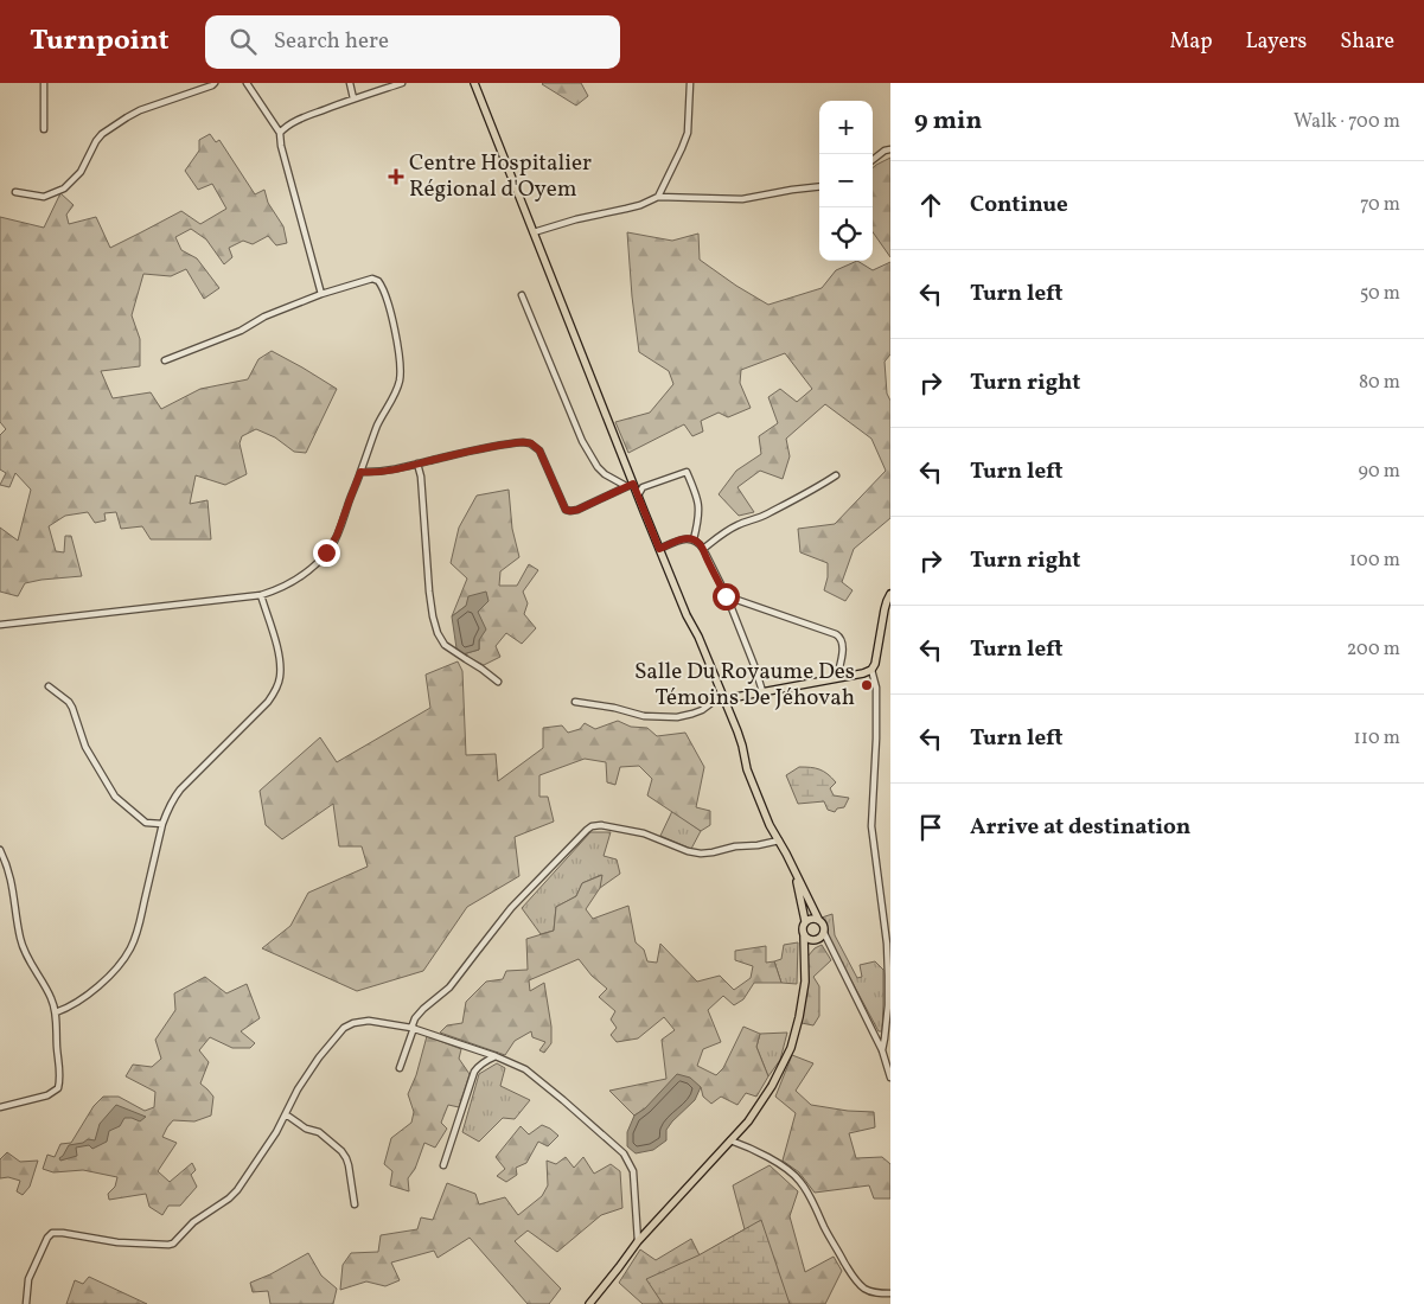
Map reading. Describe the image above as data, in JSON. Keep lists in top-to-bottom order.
{
  "places": {
    "health": ["Centre Hospitalier Régional d'Oyem"],
    "other": ["Salle Du Royaume Des Témoins De Jéhovah"]
  },
  "page": {
    "header": "Turnpoint",
    "search": "Search here",
    "nav": ["Map", "Layers", "Share"],
    "heading": ["9 min", "Walk · 700 m"],
    "map_buttons": ["+", "−"],
    "list": [
      ["Continue", "70 m"],
      ["Turn left", "50 m"],
      ["Turn right", "80 m"],
      ["Turn left", "90 m"],
      ["Turn right", "100 m"],
      ["Turn left", "200 m"],
      ["Turn left", "110 m"],
      "Arrive at destination"
    ]
  }
}
